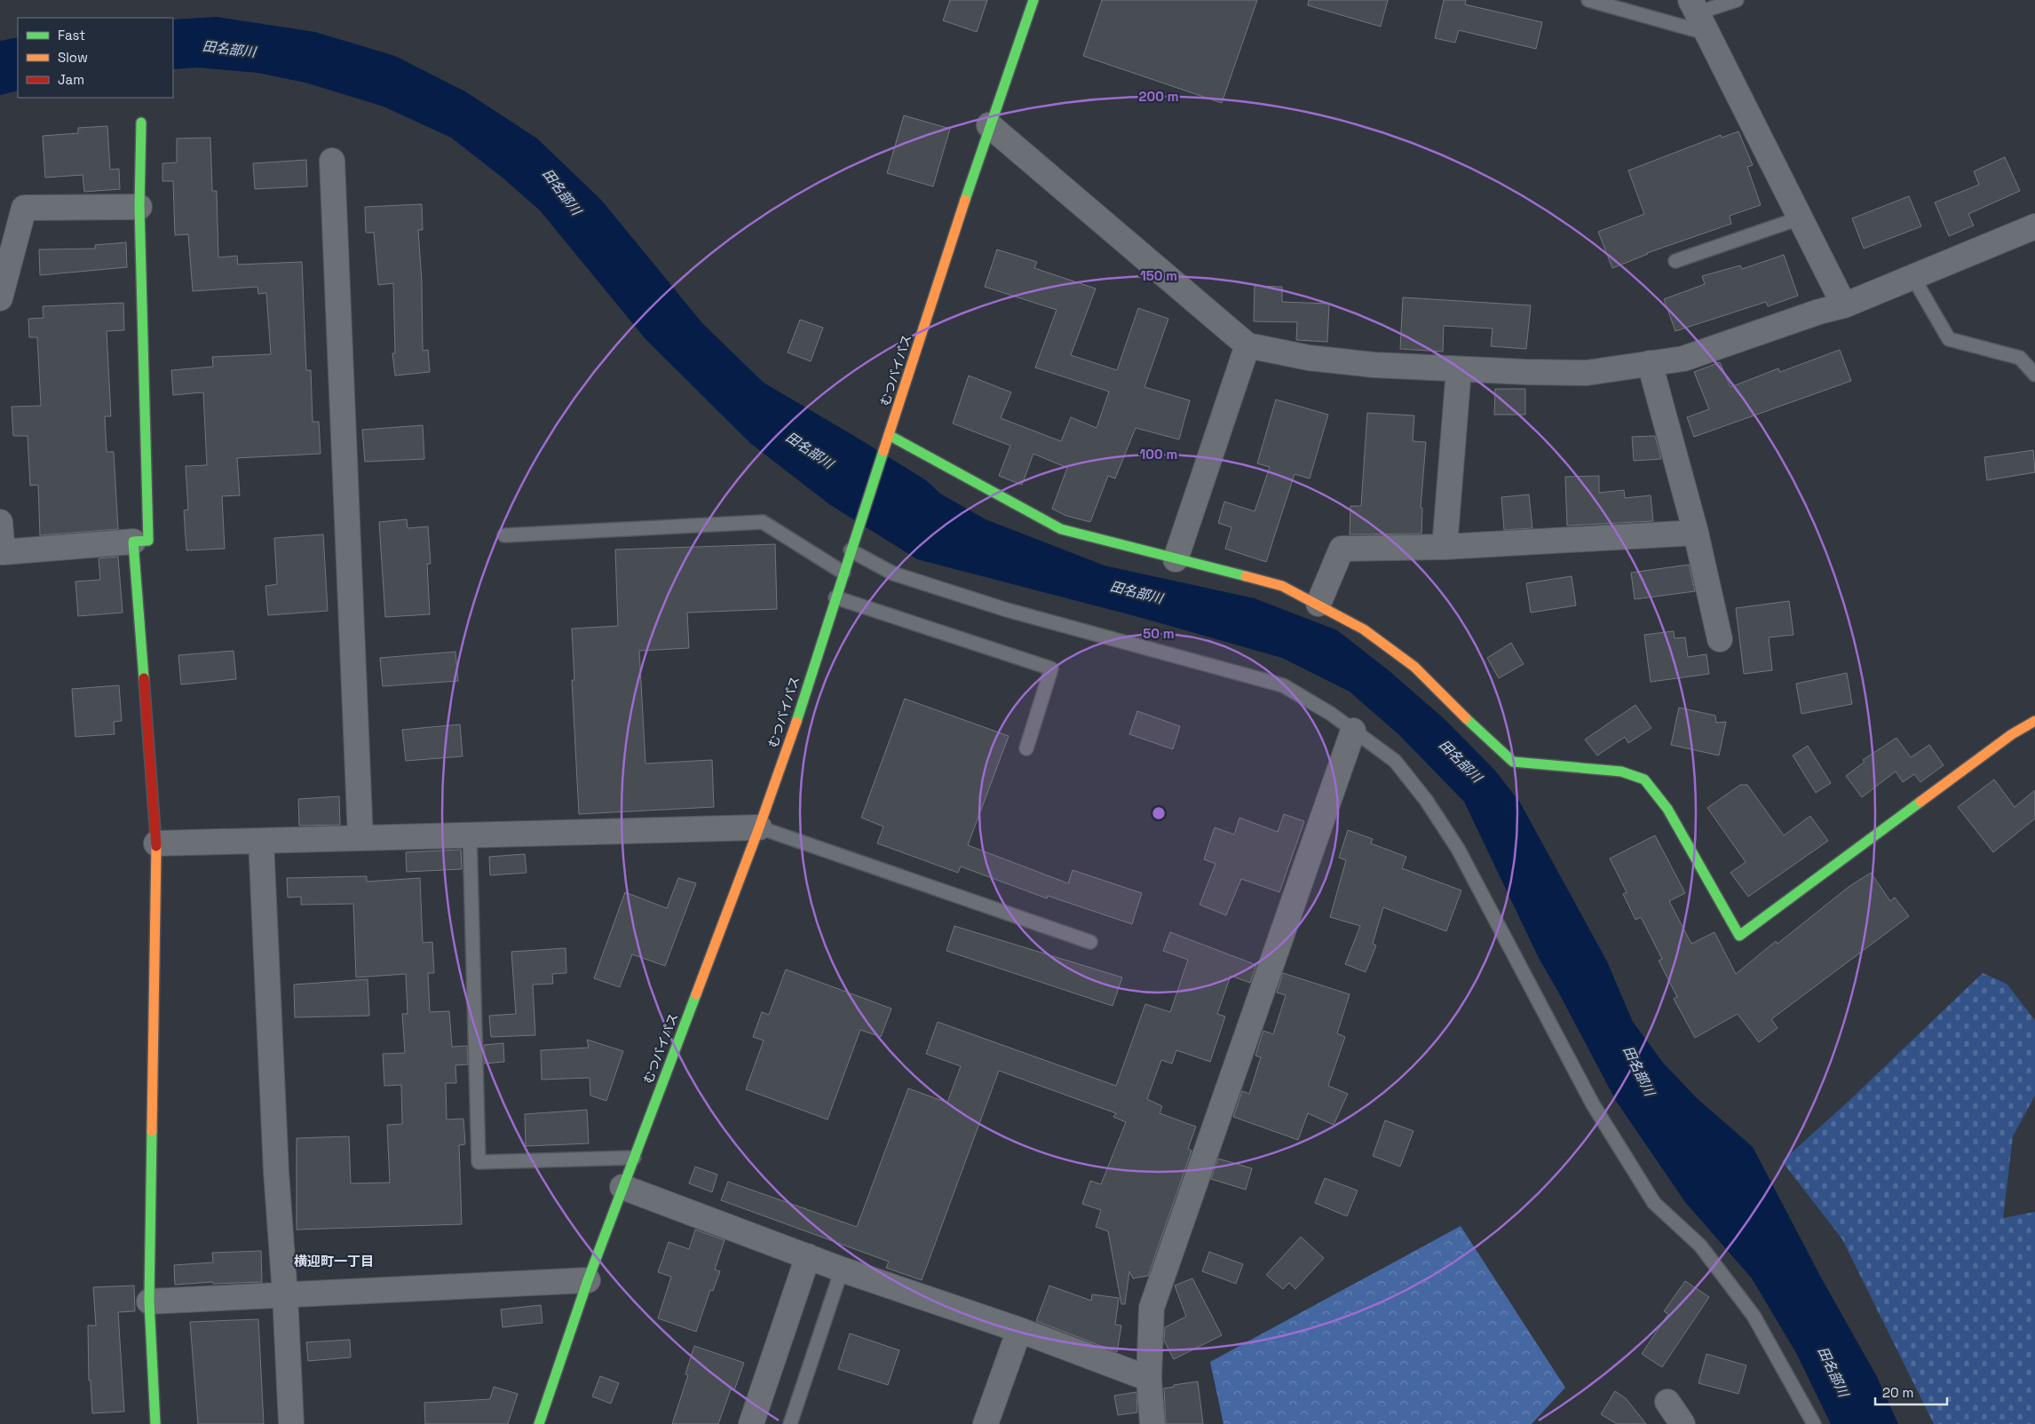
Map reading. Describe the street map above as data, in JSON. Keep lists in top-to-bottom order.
{
  "streets": {
    "main road": ["むつバイパス"]
  },
  "districts": ["横迎町一丁目"],
  "water": ["田名部川"],
  "legend": ["Fast", "Slow", "Jam"],
  "scale_bar": "20 m",
  "rings": [
    "200 m",
    "150 m",
    "100 m",
    "50 m"
  ]
}
